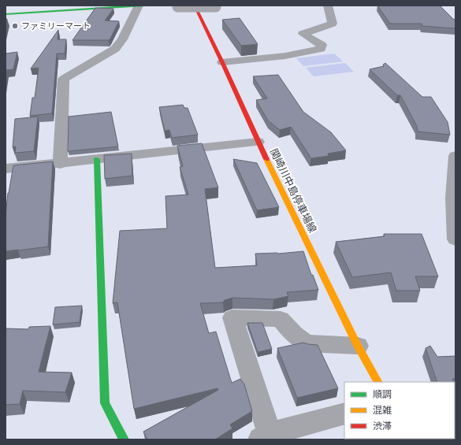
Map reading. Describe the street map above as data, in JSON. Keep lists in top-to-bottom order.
{
  "streets": {
    "main road": ["関崎川中島停車場線"]
  },
  "places": ["ファミリーマート"],
  "legend": ["順調", "混雑", "渋滞"]
}
